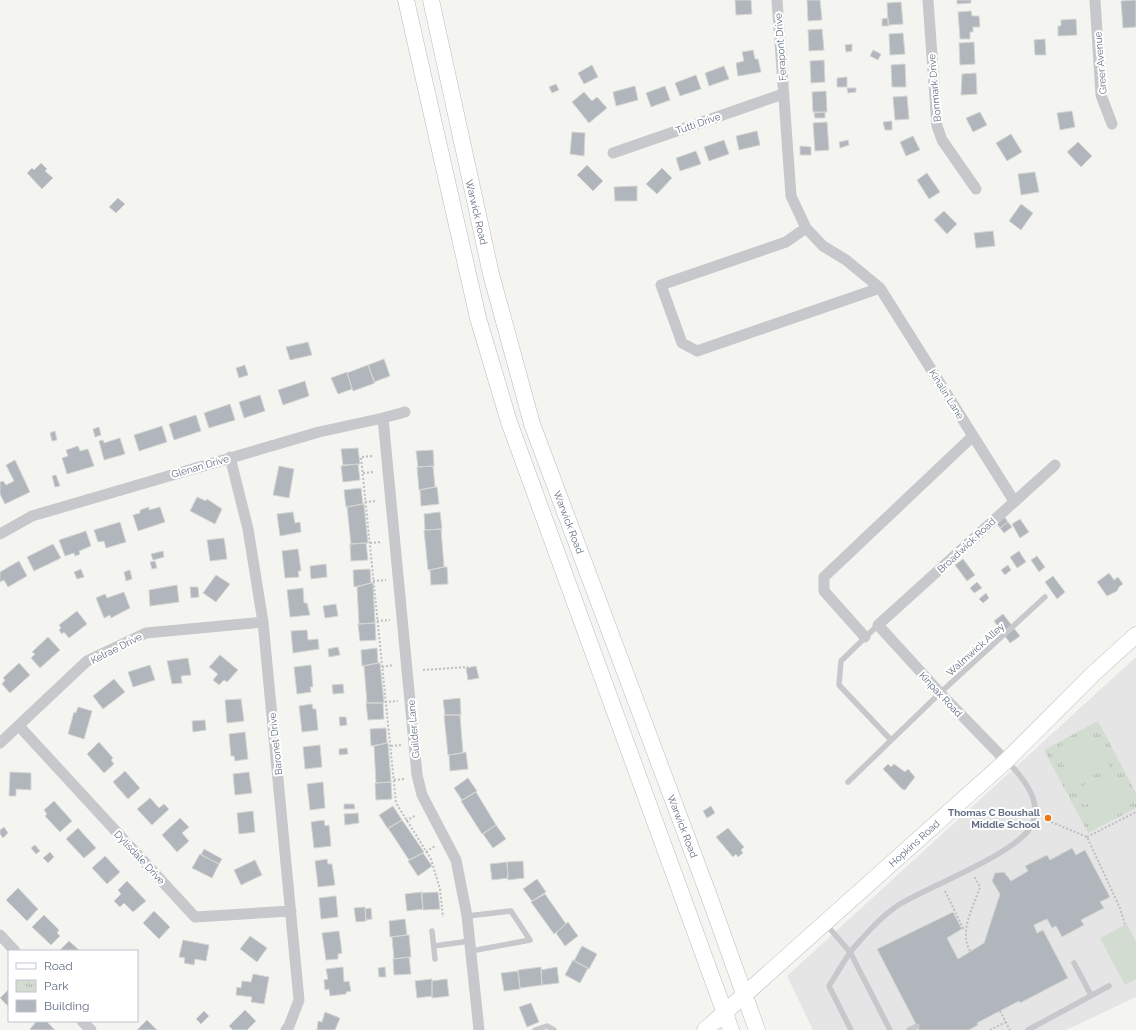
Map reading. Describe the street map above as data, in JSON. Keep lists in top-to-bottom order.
{
  "streets": {
    "main road": ["Warwick Road", "Hopkins Road"],
    "street": [
      "Ferapont Drive",
      "Greer Avenue",
      "Bonmark Drive",
      "Tutti Drive",
      "Kinalin Lane",
      "Glenan Drive",
      "Broadwick Road",
      "Kelrae Drive",
      "Kinpax Road",
      "Guilder Lane",
      "Baronet Drive",
      "Dylisdale Drive"
    ],
    "lane": ["Walmwick Alley"]
  },
  "crossings": [
    ["Ferapont Drive", "Tutti Drive"],
    ["Ferapont Drive", "Kinalin Lane"],
    ["Warwick Road", "Hopkins Road"],
    ["Kinalin Lane", "Broadwick Road"],
    ["Glenan Drive", "Guilder Lane"],
    ["Glenan Drive", "Baronet Drive"],
    ["Broadwick Road", "Kinpax Road"],
    ["Kelrae Drive", "Baronet Drive"],
    ["Kelrae Drive", "Dylisdale Drive"],
    ["Walmwick Alley", "Kinpax Road"],
    ["Kinpax Road", "Hopkins Road"],
    ["Baronet Drive", "Dylisdale Drive"]
  ],
  "places": ["Thomas C Boushall Middle School"],
  "legend": ["Road", "Park", "Building"]
}
